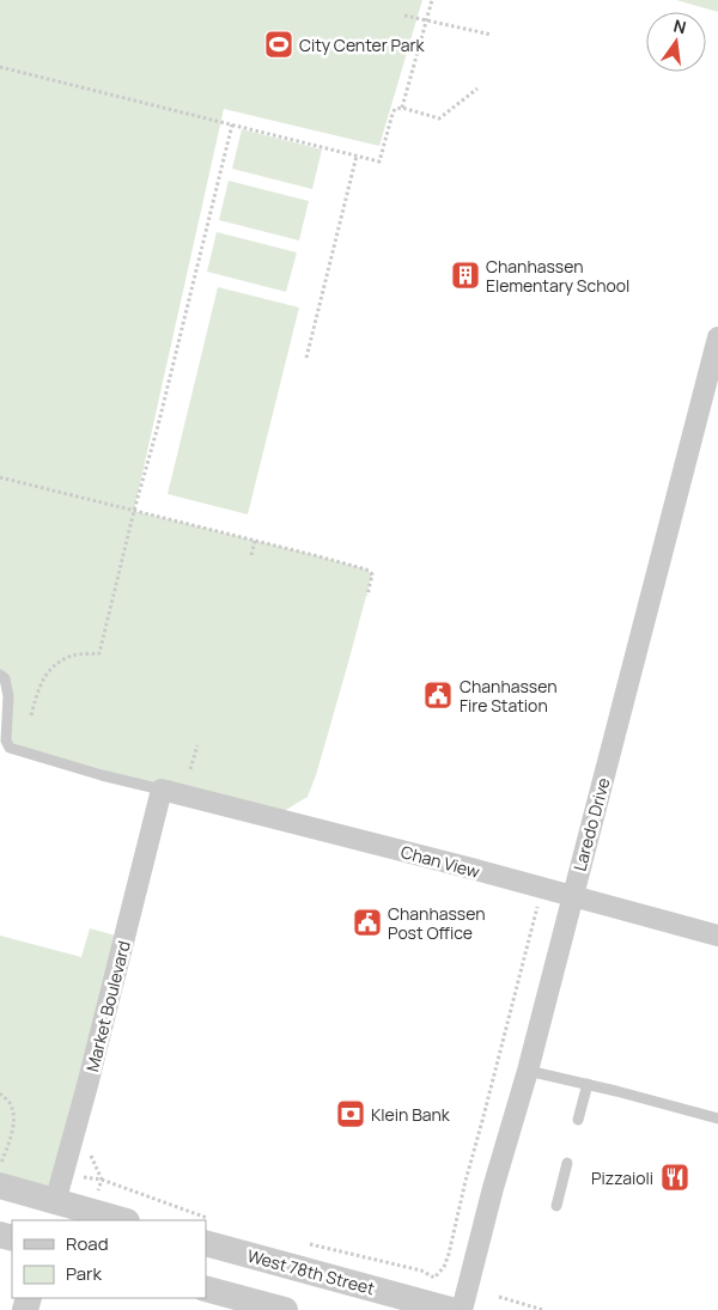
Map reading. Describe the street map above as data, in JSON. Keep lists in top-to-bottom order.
{
  "streets": {
    "street": [
      "Laredo Drive",
      "Chan View",
      "Market Boulevard",
      "West 78th Street"
    ]
  },
  "crossings": [
    ["Laredo Drive", "Chan View"],
    ["Chan View", "Market Boulevard"]
  ],
  "places": {
    "sports": ["City Center Park"],
    "building": ["Chanhassen Elementary School"],
    "public building": ["Chanhassen Fire Station", "Chanhassen Post Office"],
    "bank": ["Klein Bank"],
    "restaurant": ["Pizzaioli"]
  },
  "legend": ["Road", "Park"],
  "north": "top"
}
